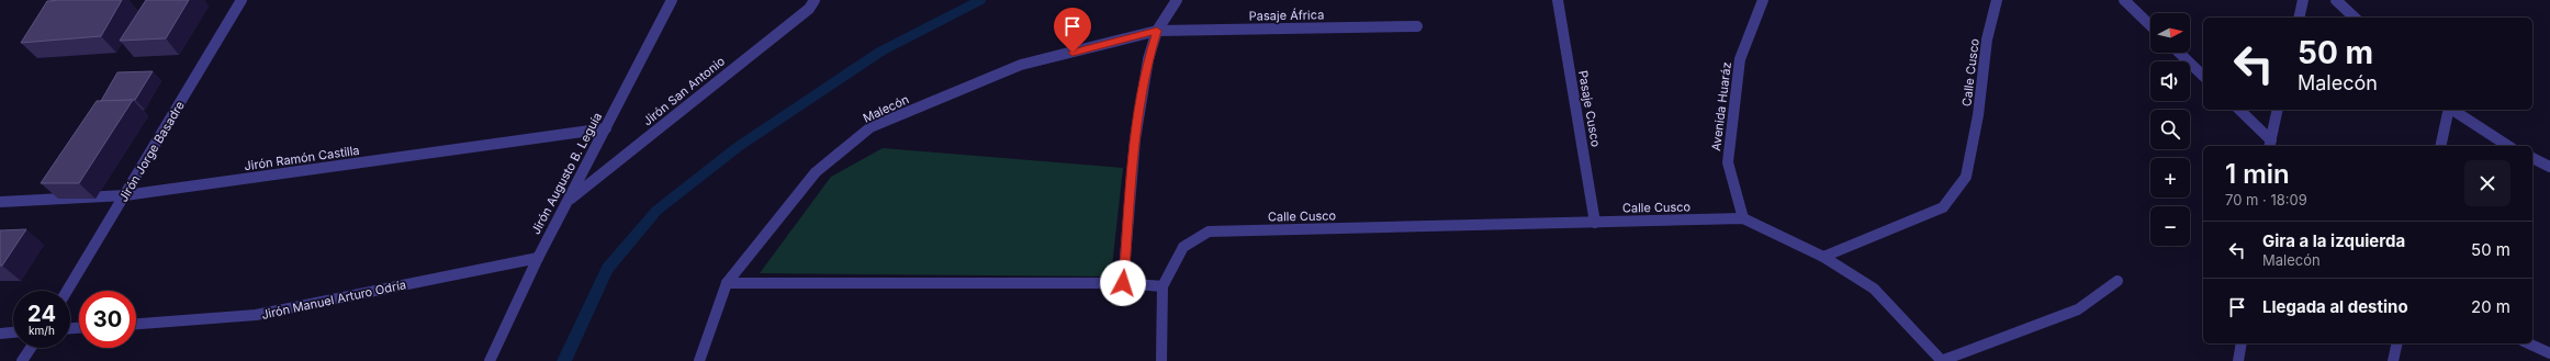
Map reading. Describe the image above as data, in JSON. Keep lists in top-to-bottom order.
{
  "streets": {
    "street": [
      "Pasaje África",
      "Calle Cusco",
      "Jirón San Antonio",
      "Avenida Huaráz",
      "Malecón",
      "Pasaje Cusco",
      "Jirón Jorge Basadre",
      "Jirón Ramón Castilla",
      "Jirón Augusto B. Leguía",
      "Jirón Manuel Arturo Odría"
    ]
  },
  "crossings": [
    ["Pasaje África", "Malecón"],
    ["Calle Cusco", "Avenida Huaráz"],
    ["Calle Cusco", "Pasaje Cusco"],
    ["Jirón San Antonio", "Jirón Augusto B. Leguía"],
    ["Jirón Jorge Basadre", "Jirón Ramón Castilla"],
    ["Jirón Ramón Castilla", "Jirón Augusto B. Leguía"],
    ["Jirón Augusto B. Leguía", "Jirón Manuel Arturo Odría"]
  ],
  "north": "right",
  "page": {
    "map_buttons": ["+", "−"],
    "turn": ["50 m", "Malecón"],
    "heading": ["1 min", "70 m · 18:09"],
    "list": [
      {
        "name": "Gira a la izquierda",
        "note": "Malecón",
        "value": "50 m"
      },
      {
        "name": "Llegada al destino",
        "value": "20 m"
      }
    ],
    "speed": "24 km/h",
    "limit": "30"
  }
}
